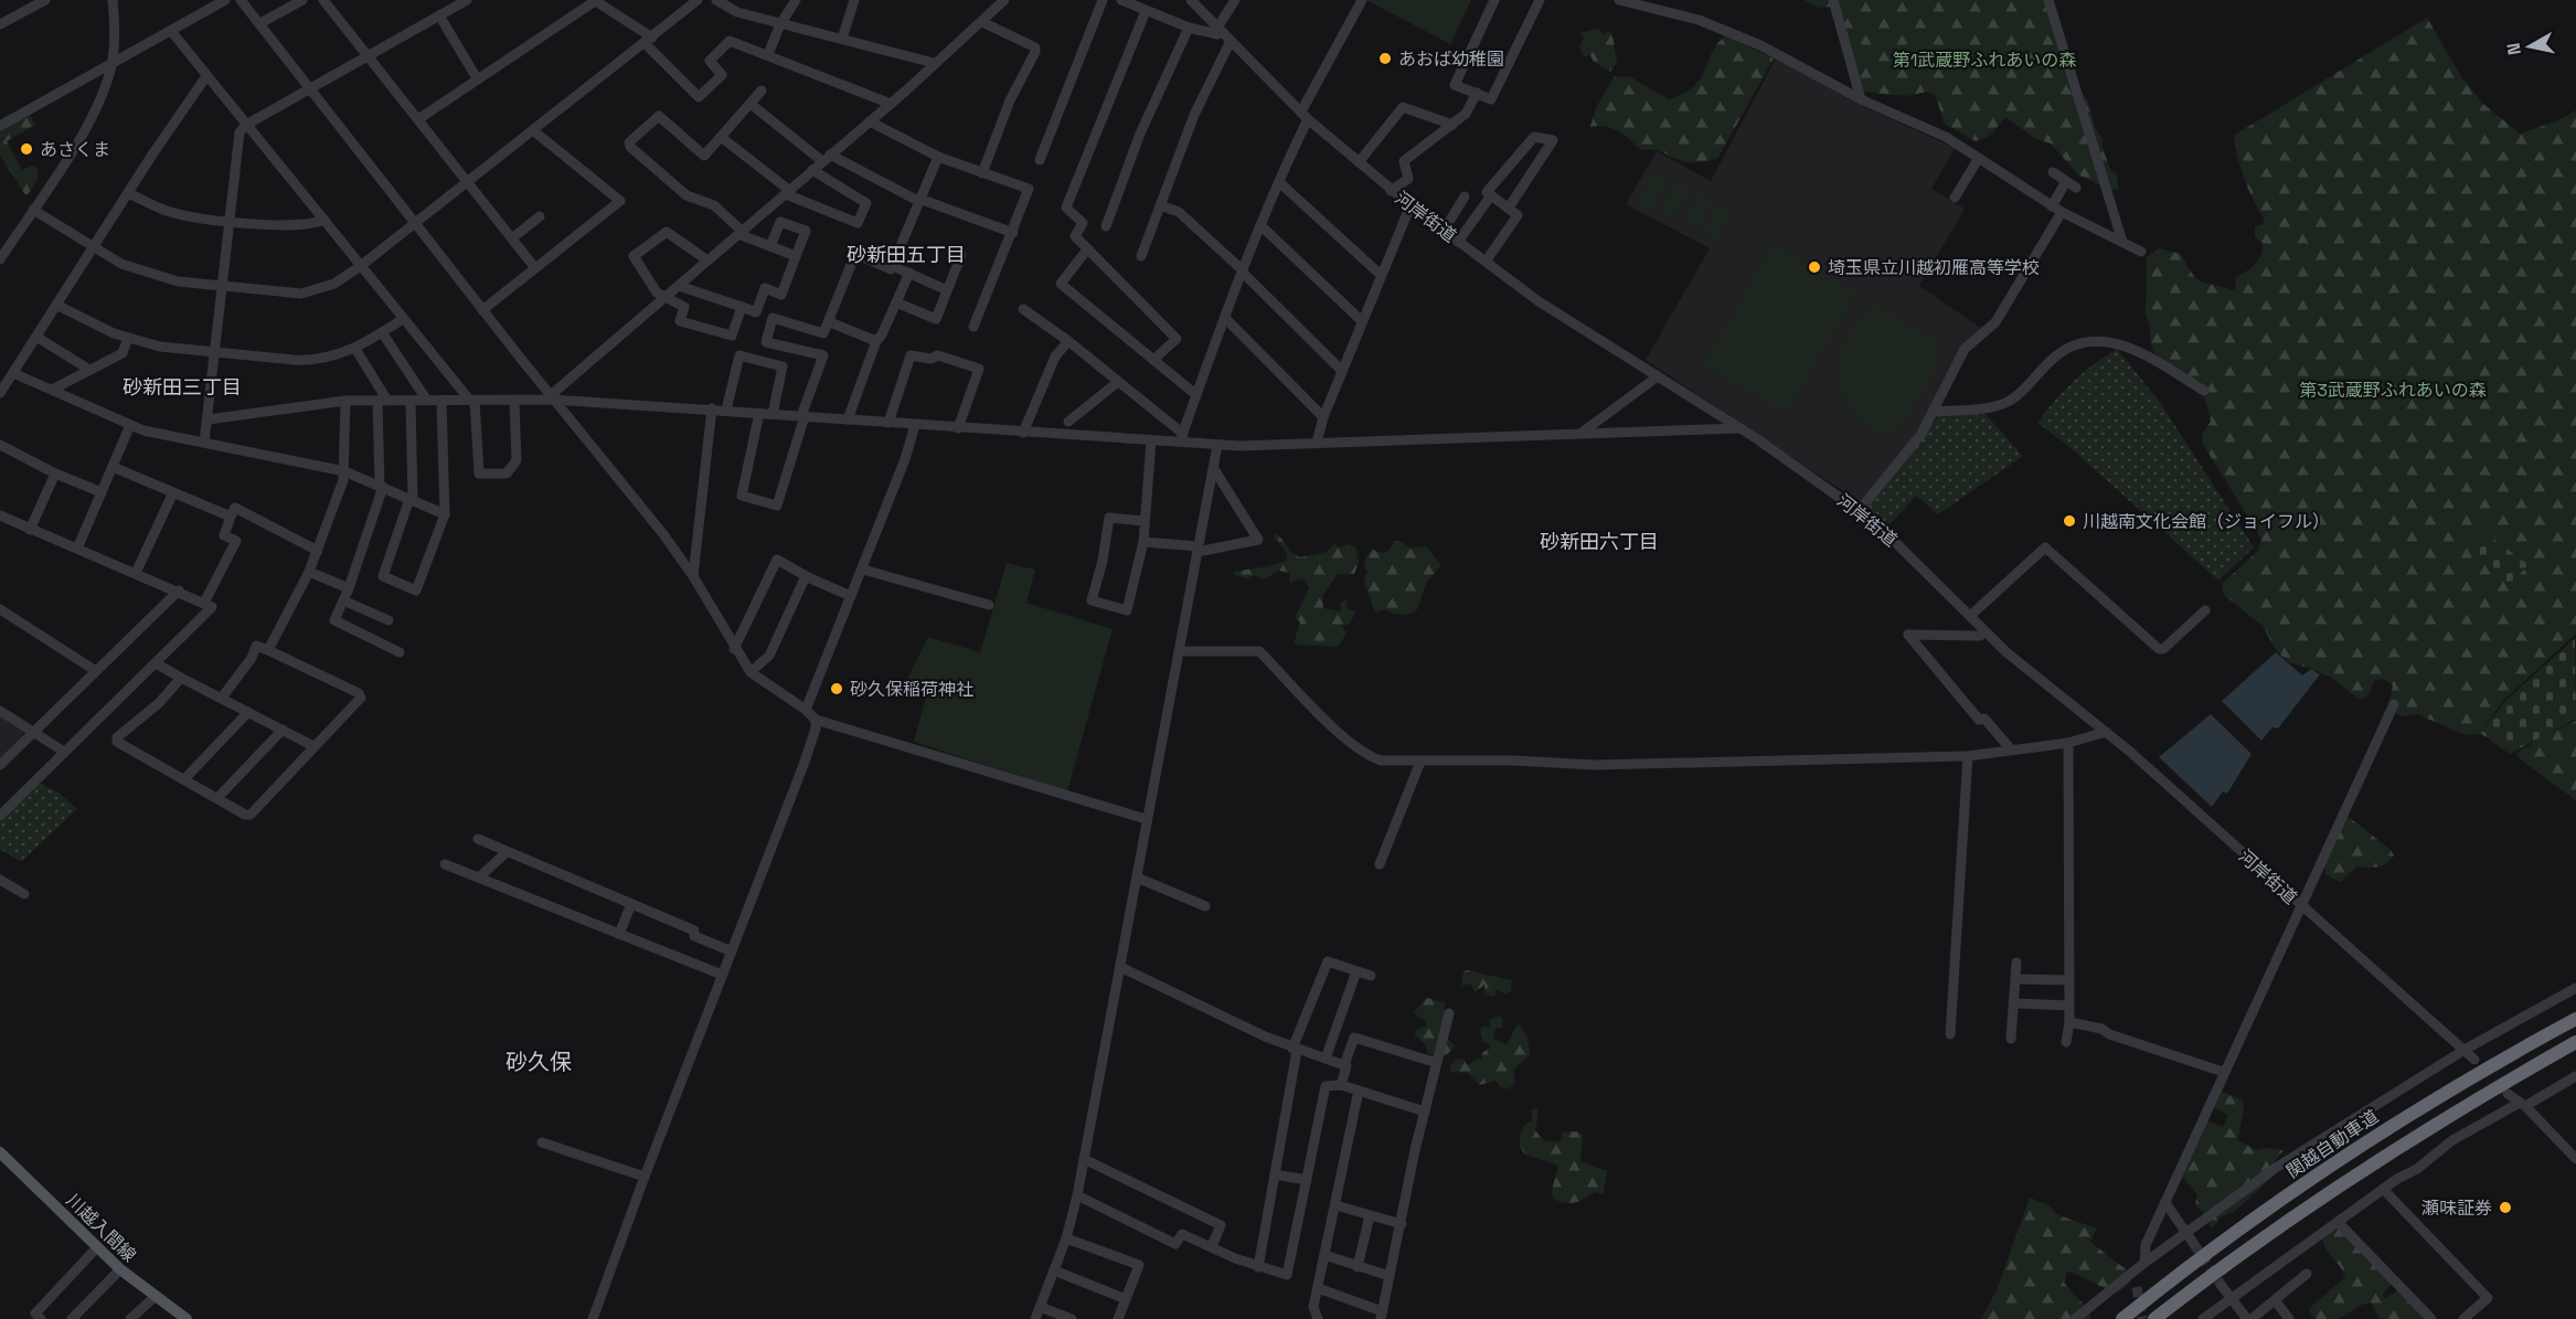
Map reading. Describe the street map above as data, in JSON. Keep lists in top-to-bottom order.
{
  "streets": {
    "highway": ["関越自動車道"],
    "main road": ["川越入間線"],
    "street": ["河岸街道"]
  },
  "districts": [
    "砂新田五丁目",
    "砂新田三丁目",
    "砂新田六丁目",
    "砂久保"
  ],
  "parks": ["第1武蔵野ふれあいの森", "第3武蔵野ふれあいの森"],
  "places": [
    "あおば幼稚園",
    "あさくま",
    "埼玉県立川越初雁高等学校",
    "川越南文化会館（ジョイフル）",
    "砂久保稲荷神社",
    "瀬味証券"
  ],
  "north": "left"
}
